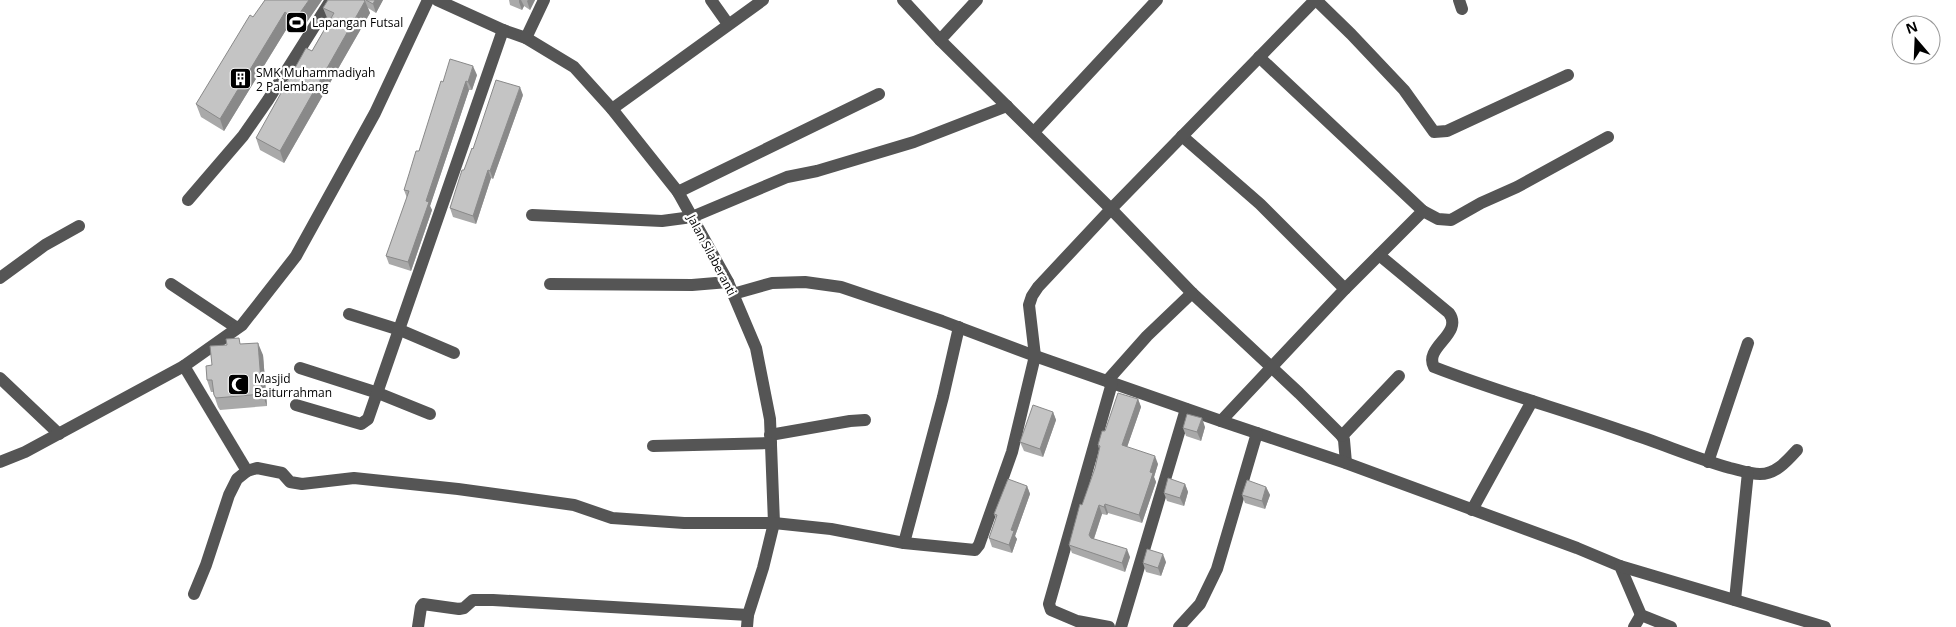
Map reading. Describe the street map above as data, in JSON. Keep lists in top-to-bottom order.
{
  "streets": {
    "street": ["Jalan Silaberanti"]
  },
  "places": {
    "sports": ["Lapangan Futsal"],
    "building": ["SMK Muhammadiyah 2 Palembang"],
    "mosque": ["Masjid Baiturrahman"]
  },
  "north": "top"
}
